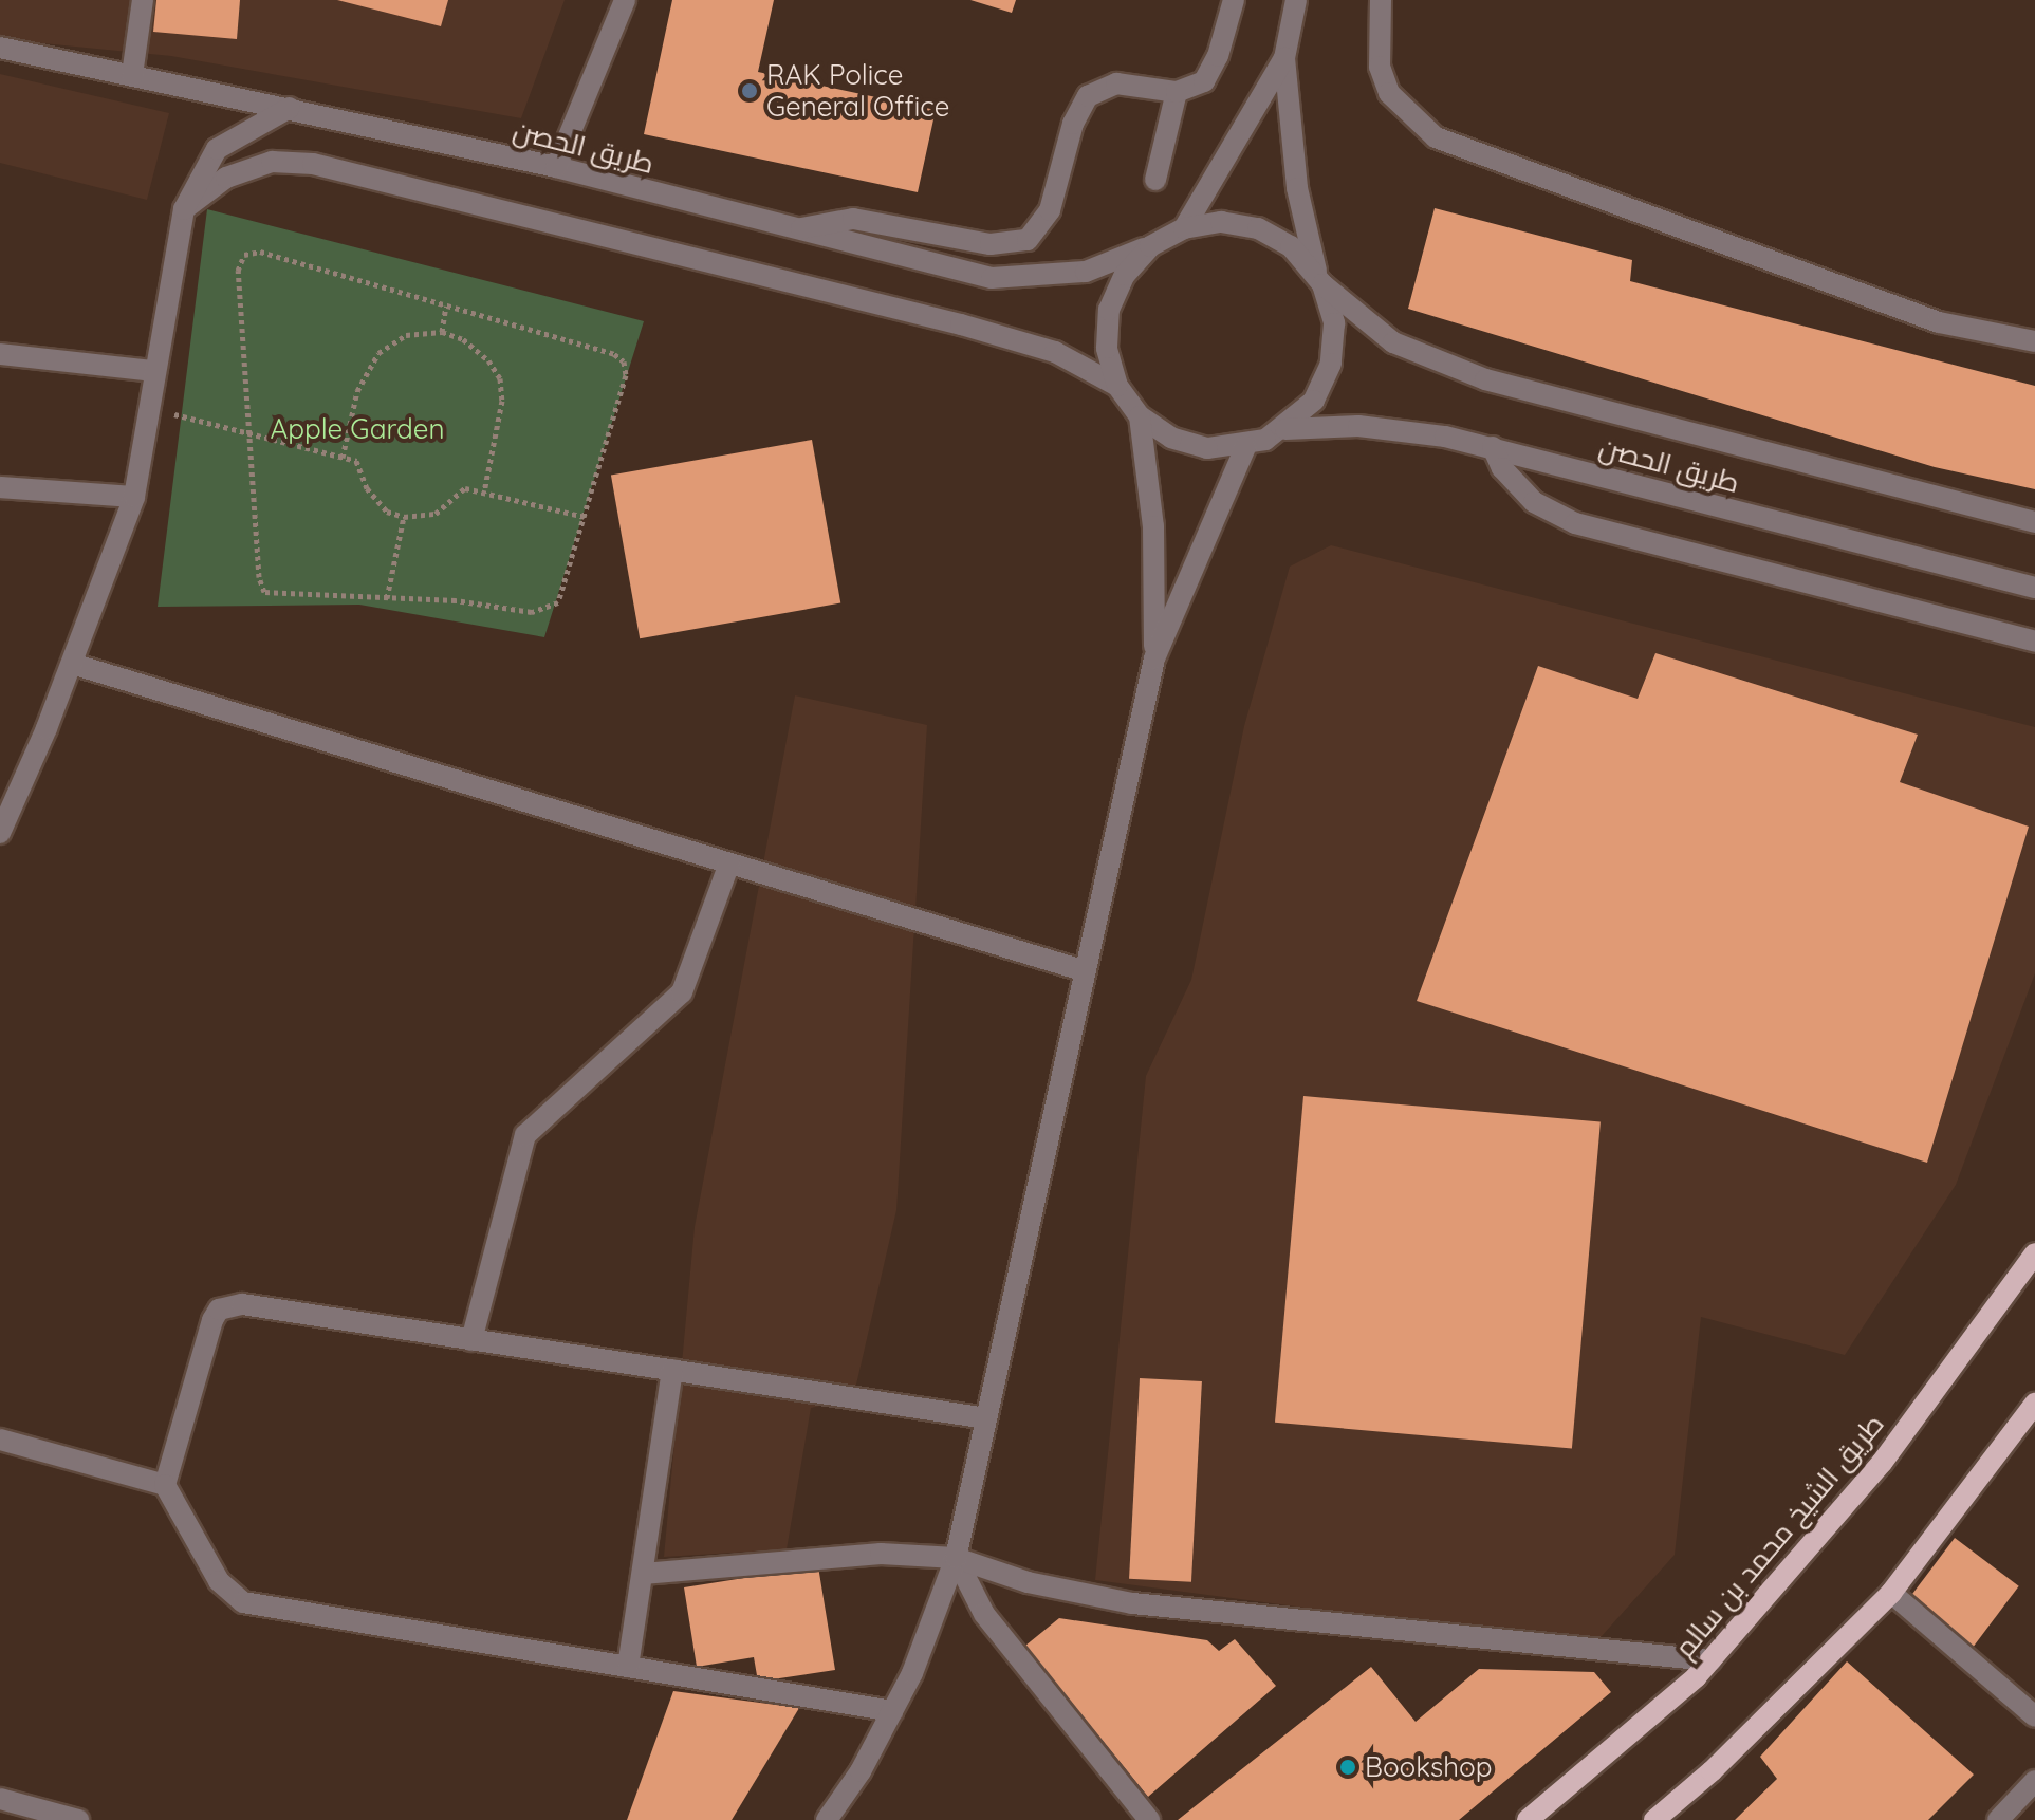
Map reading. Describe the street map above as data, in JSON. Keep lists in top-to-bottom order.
{
  "streets": {
    "main road": ["طريق الشيخ محمد بن سالم"],
    "street": ["طريق الحصن"]
  },
  "parks": ["Apple Garden"],
  "places": ["RAK Police General Office", "Bookshop"]
}
